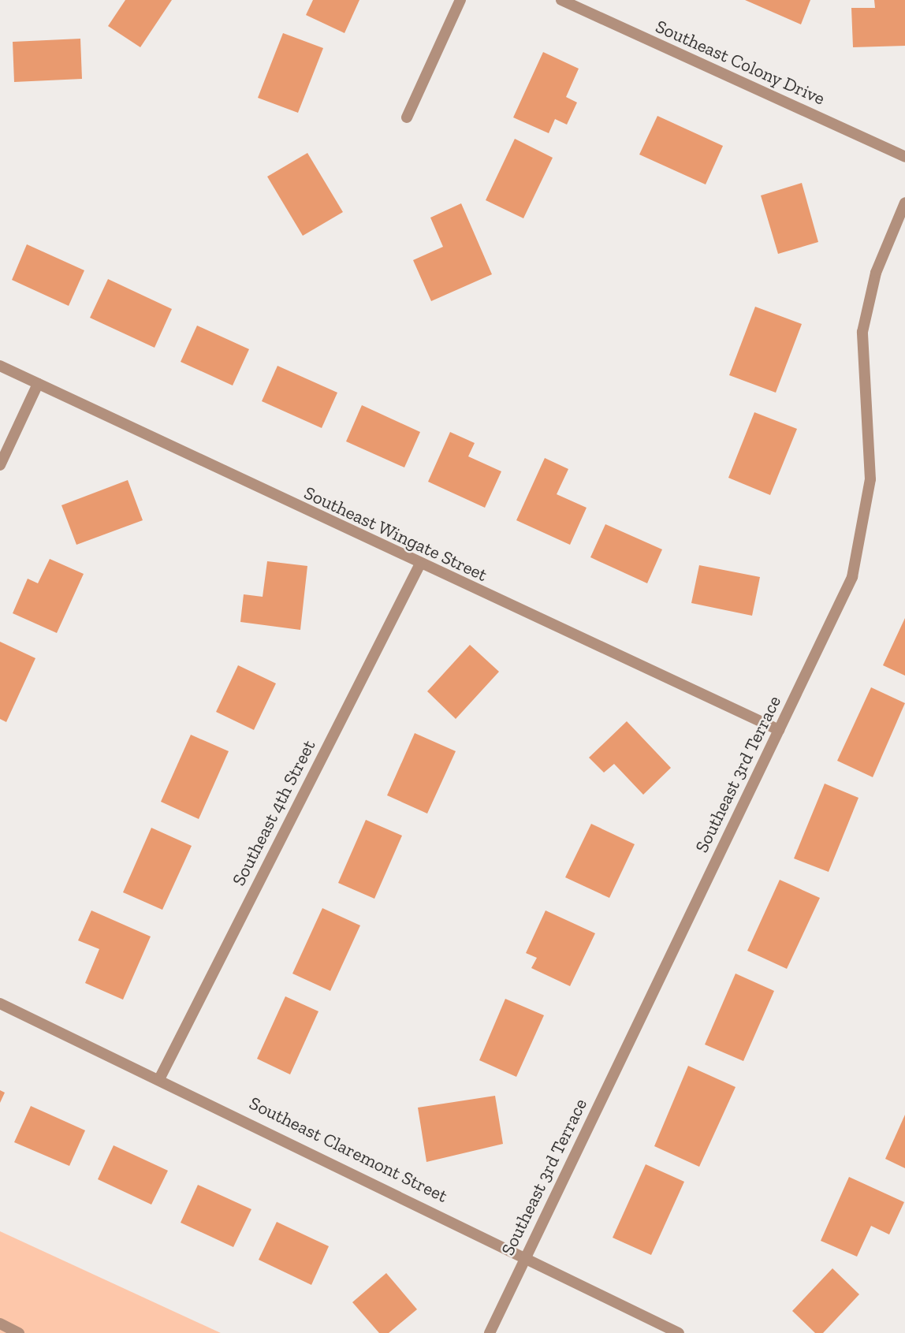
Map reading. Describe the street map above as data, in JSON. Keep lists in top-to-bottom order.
{
  "streets": {
    "street": [
      "Southeast Colony Drive",
      "Southeast Wingate Street",
      "Southeast 3rd Terrace",
      "Southeast 4th Street",
      "Southeast Claremont Street"
    ]
  },
  "crossings": [
    ["Southeast Wingate Street", "Southeast 3rd Terrace"],
    ["Southeast Wingate Street", "Southeast 4th Street"],
    ["Southeast 3rd Terrace", "Southeast Claremont Street"],
    ["Southeast 4th Street", "Southeast Claremont Street"]
  ]
}
